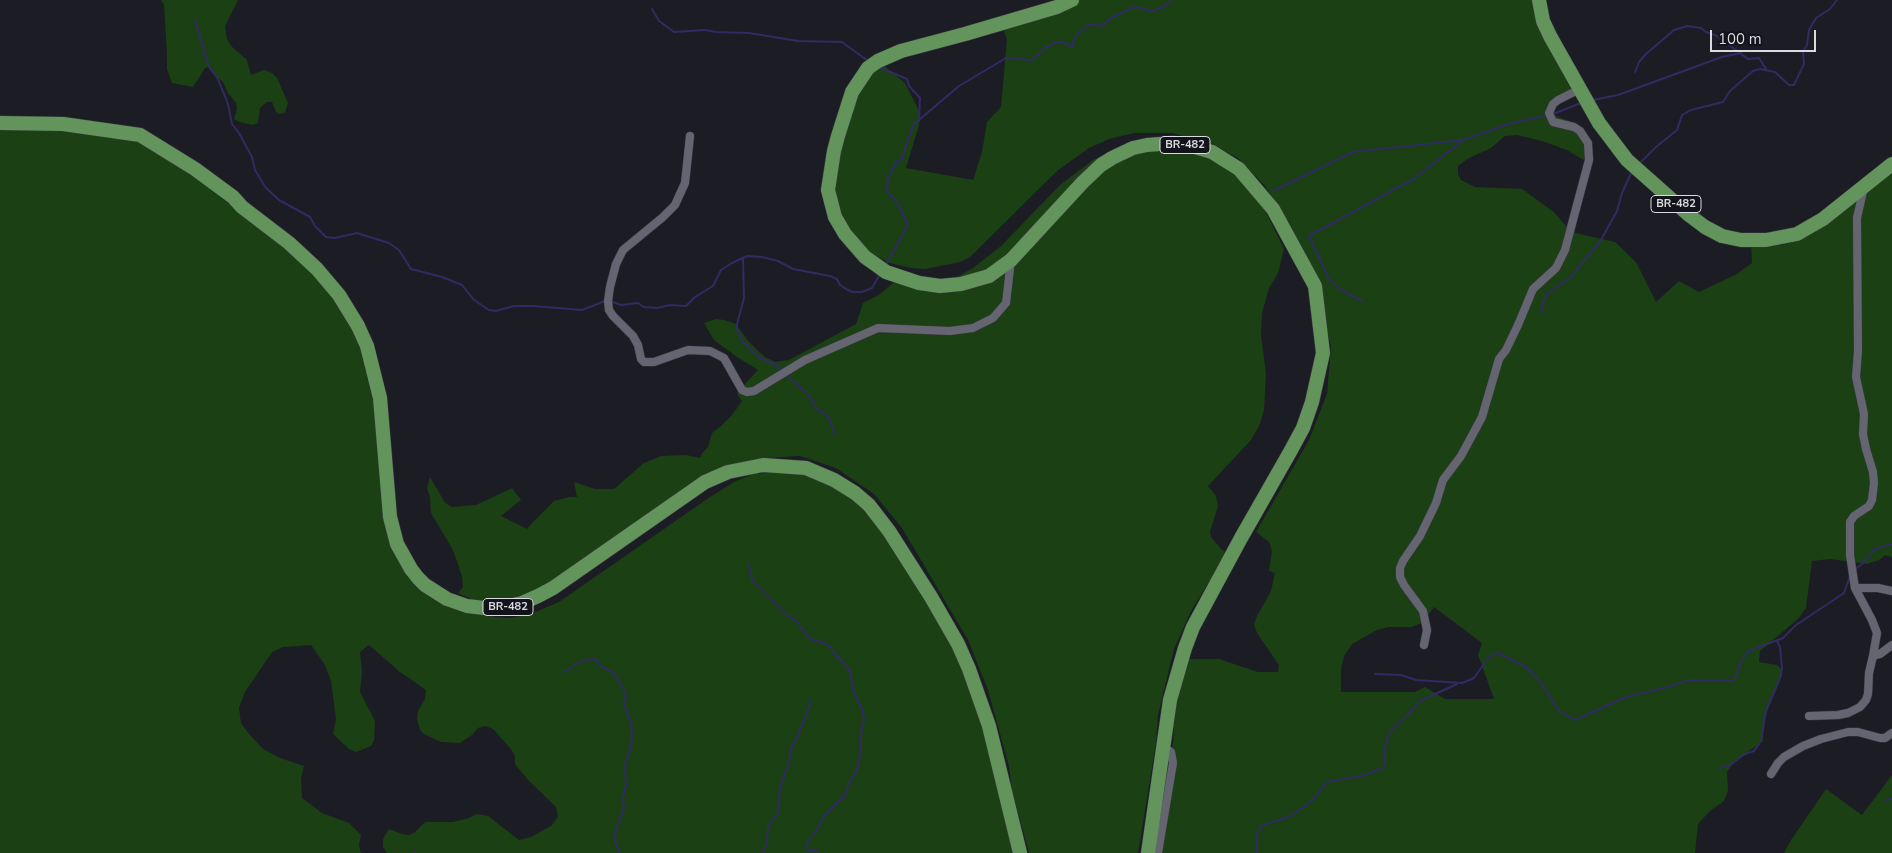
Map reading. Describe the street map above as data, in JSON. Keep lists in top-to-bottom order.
{
  "streets": {
    "highway": ["BR-482"]
  },
  "scale_bar": "100 m"
}
